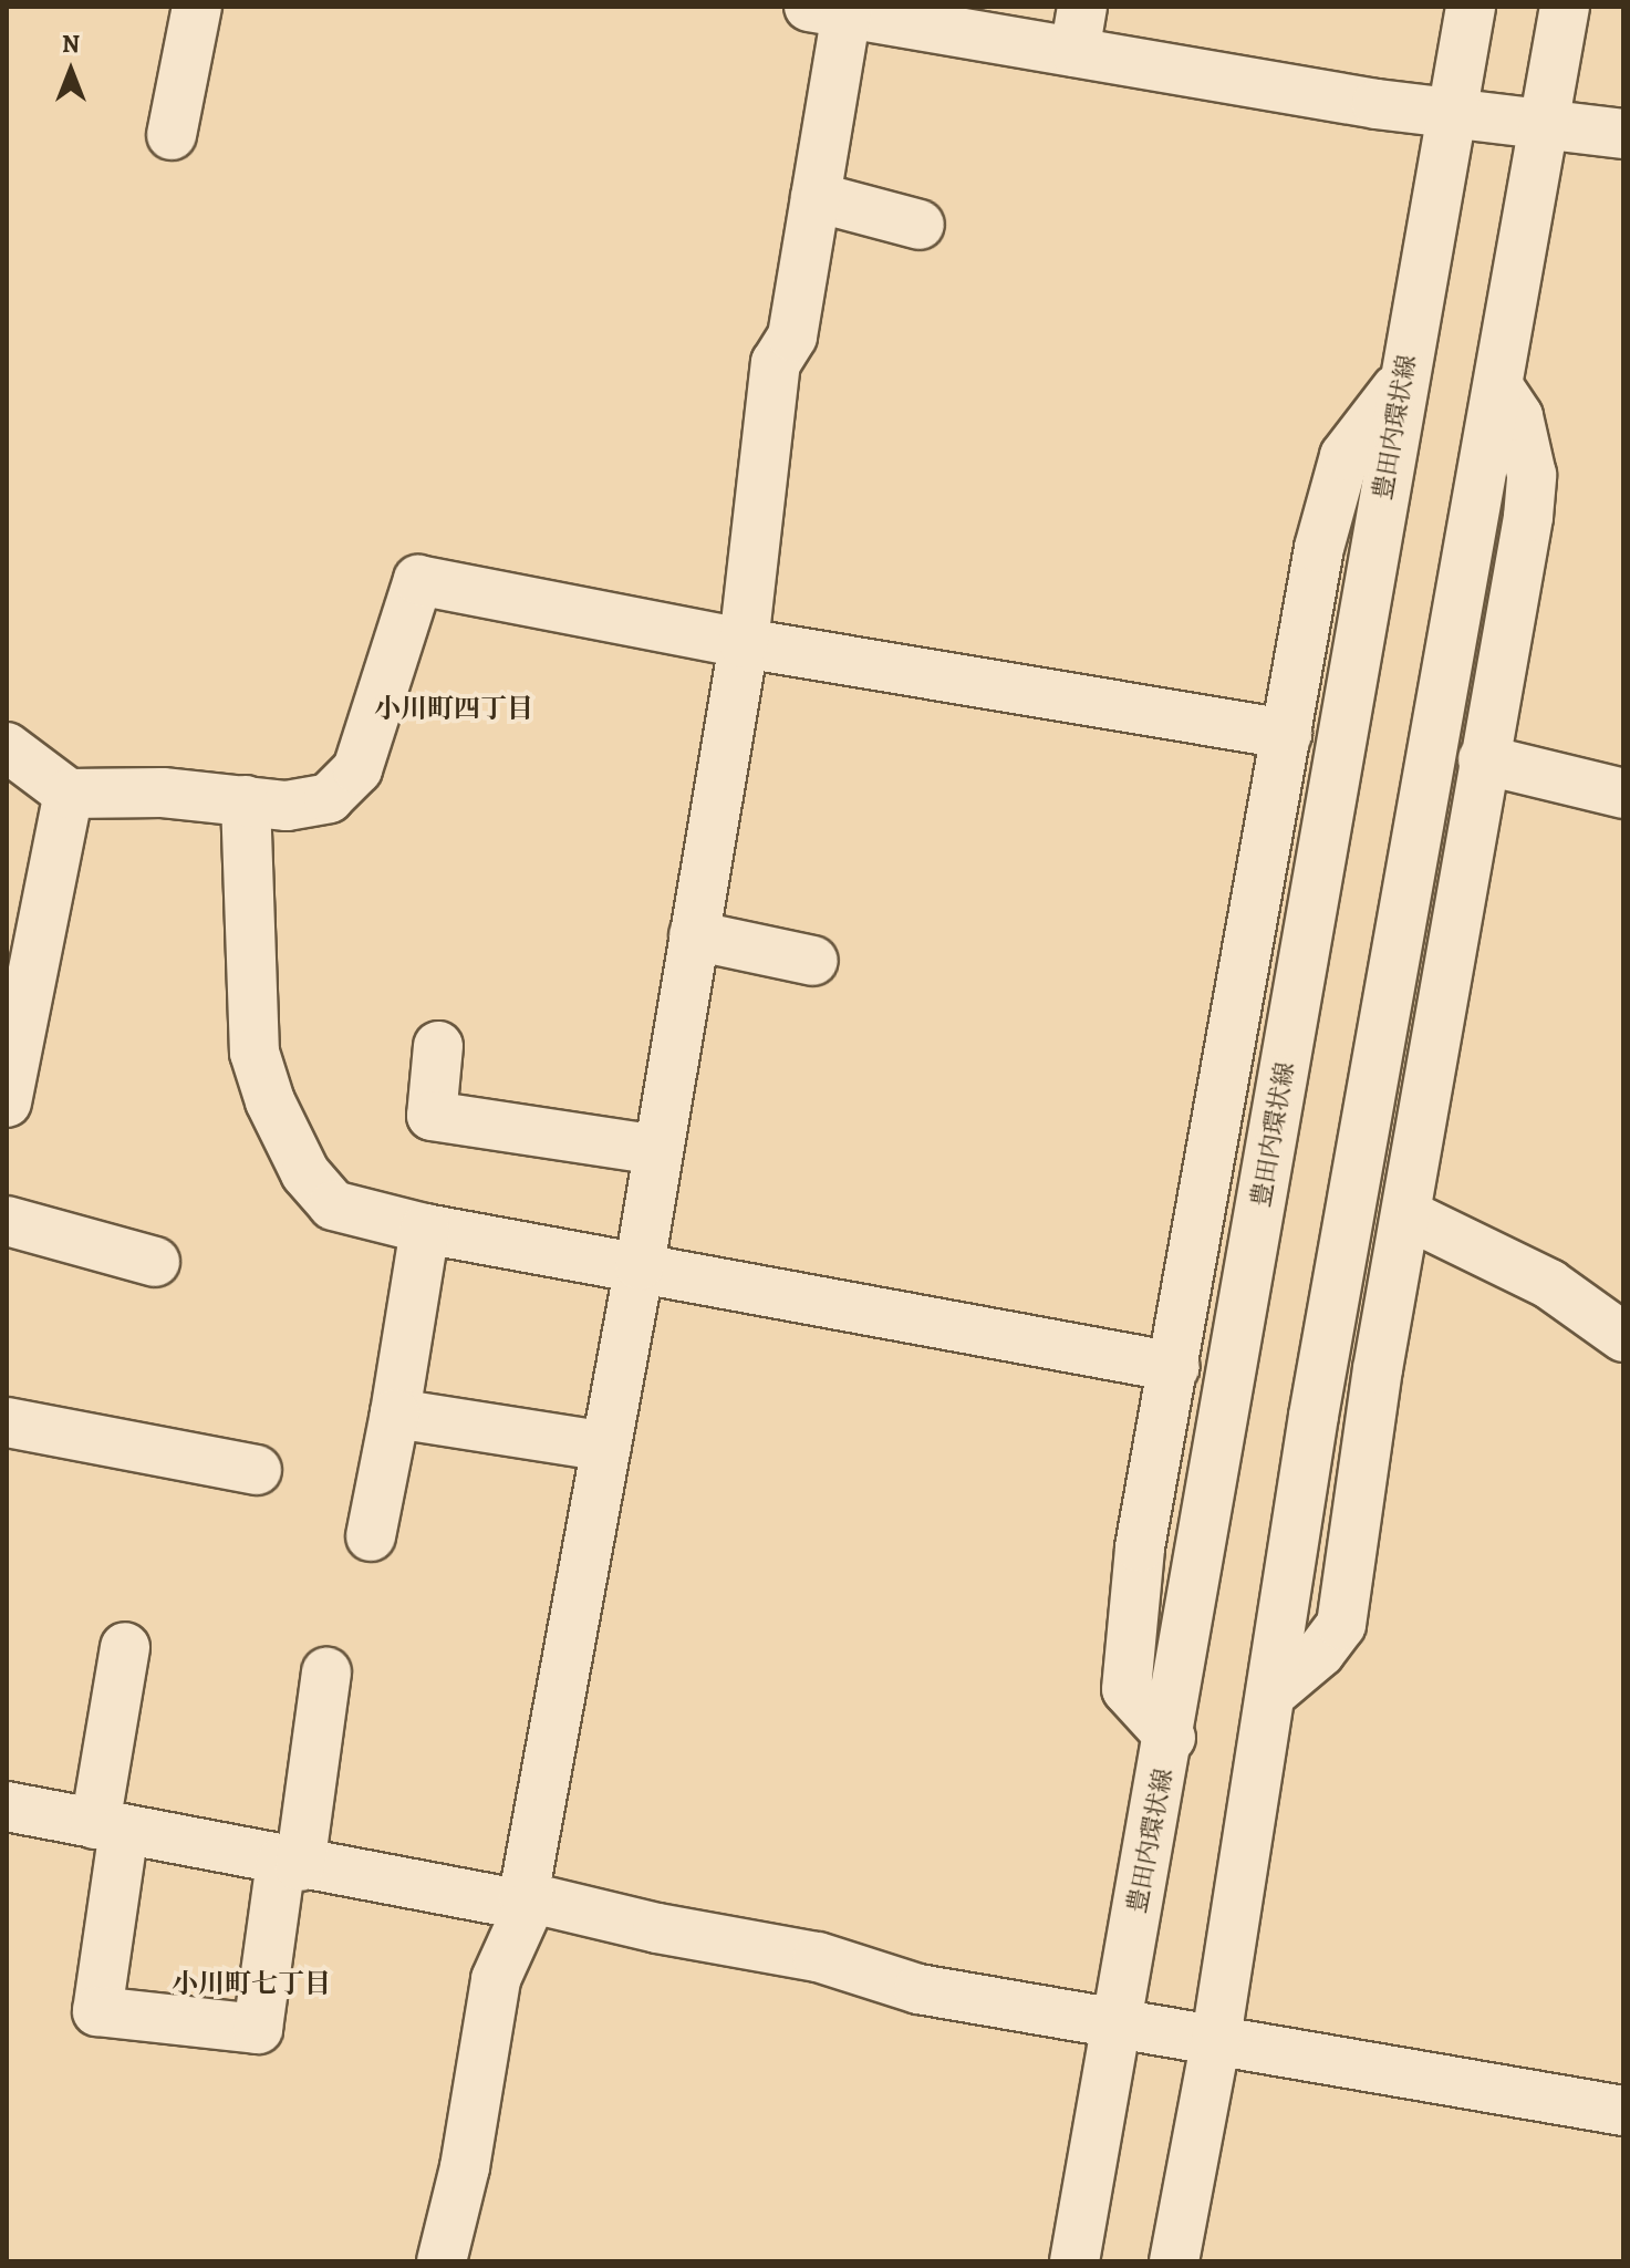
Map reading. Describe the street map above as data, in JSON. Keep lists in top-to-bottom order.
{
  "streets": {
    "street": ["豊田内環状線"]
  },
  "districts": ["小川町四丁目", "小川町七丁目"],
  "north": "top"
}
